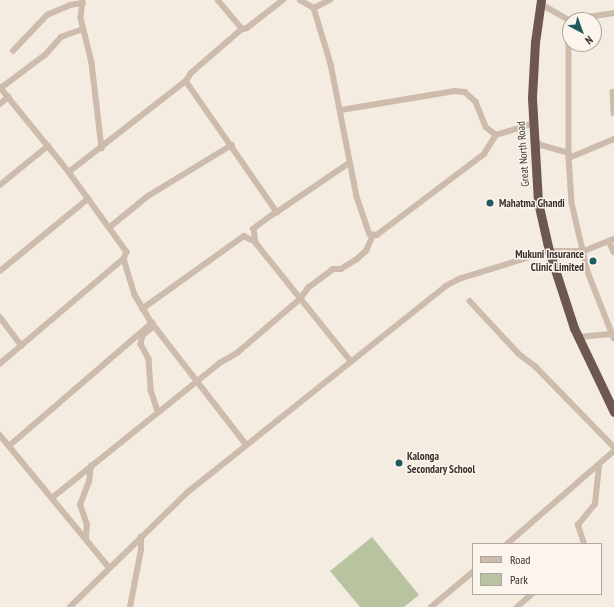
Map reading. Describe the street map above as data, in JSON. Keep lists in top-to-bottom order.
{
  "streets": {
    "highway": ["Great North Road"]
  },
  "places": ["Mahatma Ghandi", "Mukuni Insurance Clinic Limited", "Kalonga Secondary School"],
  "legend": ["Road", "Park"],
  "north": "bottom right"
}
